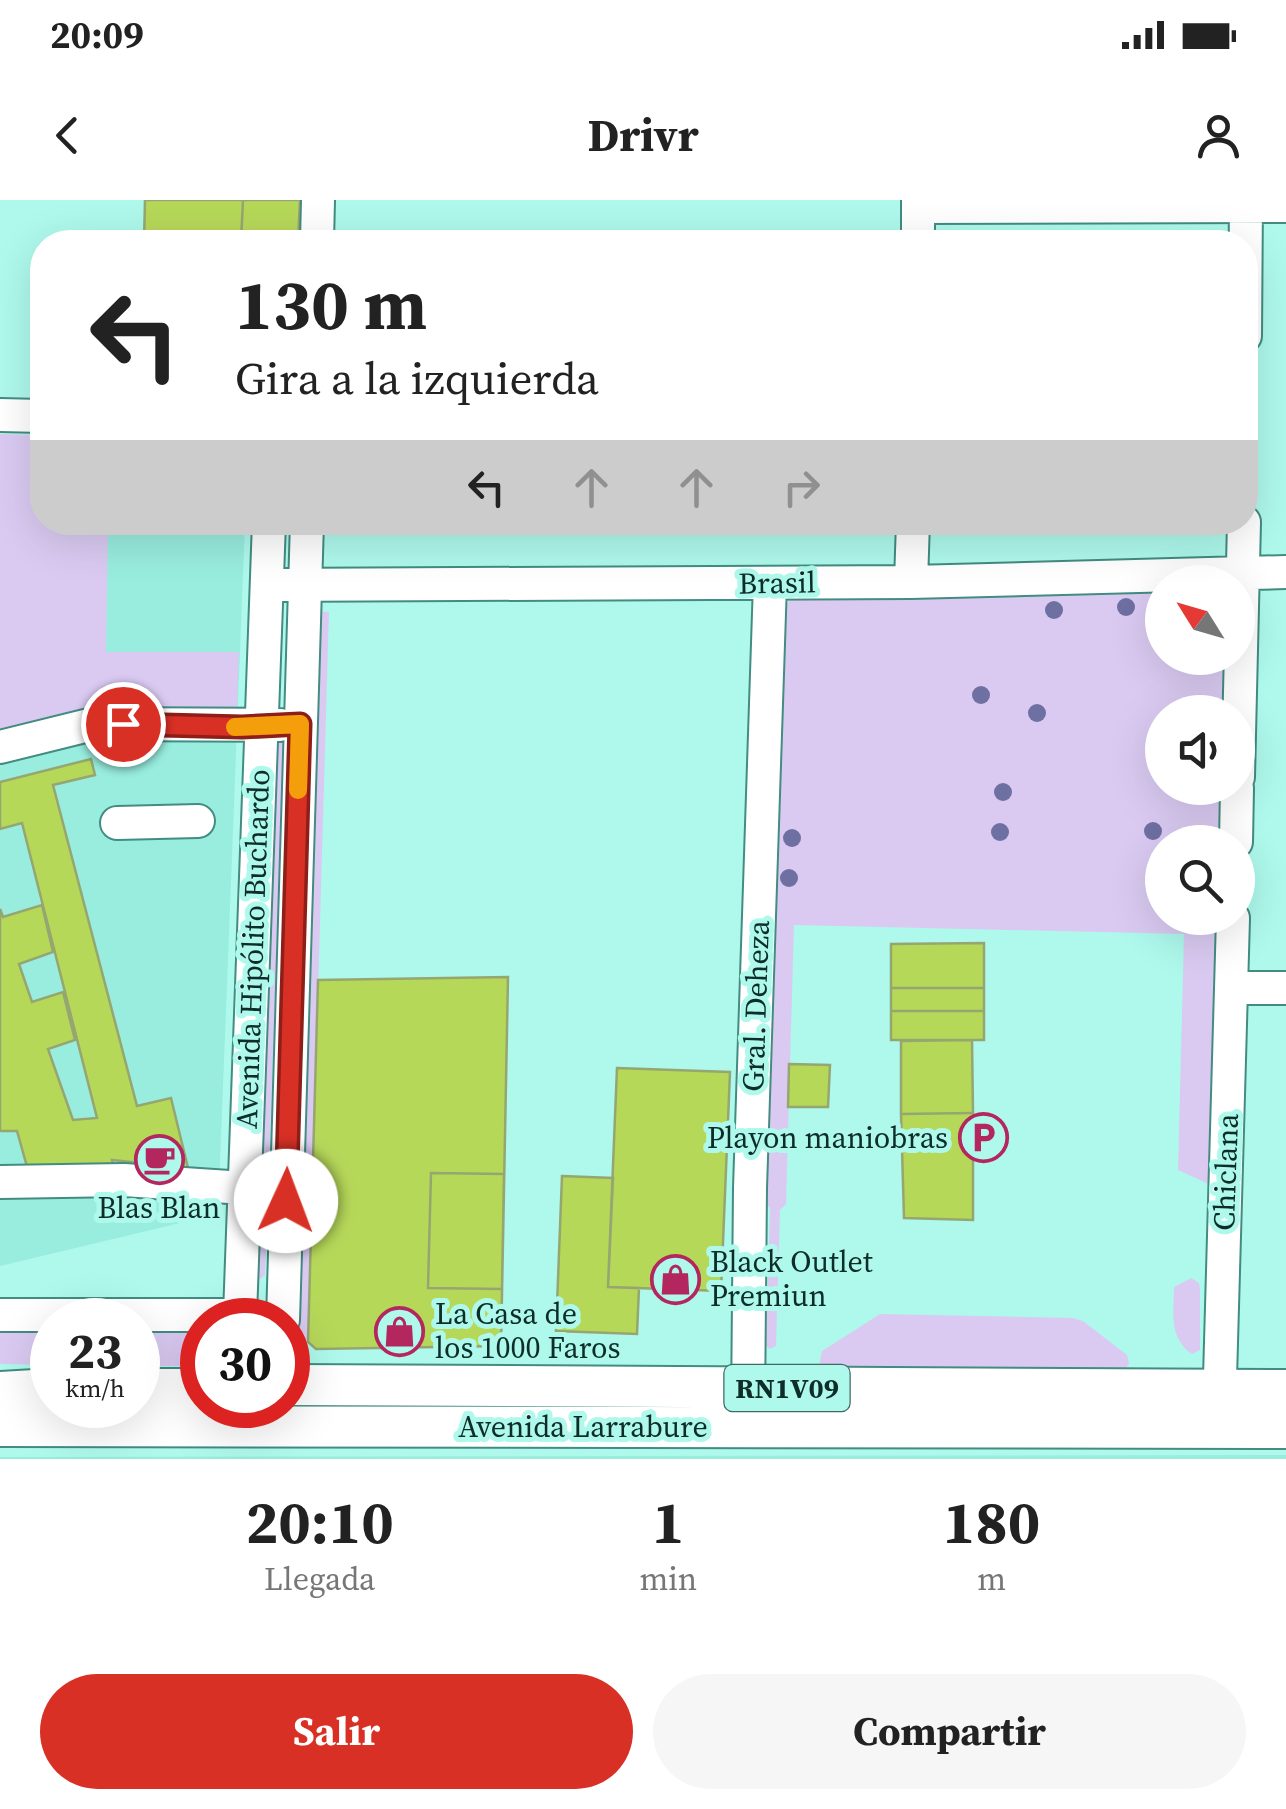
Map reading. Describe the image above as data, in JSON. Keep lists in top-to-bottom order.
{
  "streets": {
    "main road": ["RN1V09", "Avenida Larrabure"],
    "street": [
      "Brasil",
      "Avenida Hipólito Buchardo",
      "Gral. Deheza",
      "Chiclana"
    ]
  },
  "crossings": [
    ["Brasil", "Avenida Hipólito Buchardo"],
    ["Brasil", "Gral. Deheza"],
    ["Gral. Deheza", "Avenida Larrabure"],
    ["Chiclana", "Avenida Larrabure"]
  ],
  "places": {
    "parking": ["Playon maniobras"],
    "cafe": ["Blas Blan"],
    "shop": ["Black Outlet Premiun", "La Casa de los 1000 Faros"]
  },
  "north": "top left",
  "page": {
    "status": "20:09",
    "header": "Drivr",
    "turn": ["130 m", "Gira a la izquierda"],
    "speed": "23 km/h",
    "limit": "30",
    "eta": [
      "20:10",
      "Llegada",
      "1",
      "min",
      "180",
      "m"
    ],
    "buttons": ["Salir", "Compartir"]
  }
}
